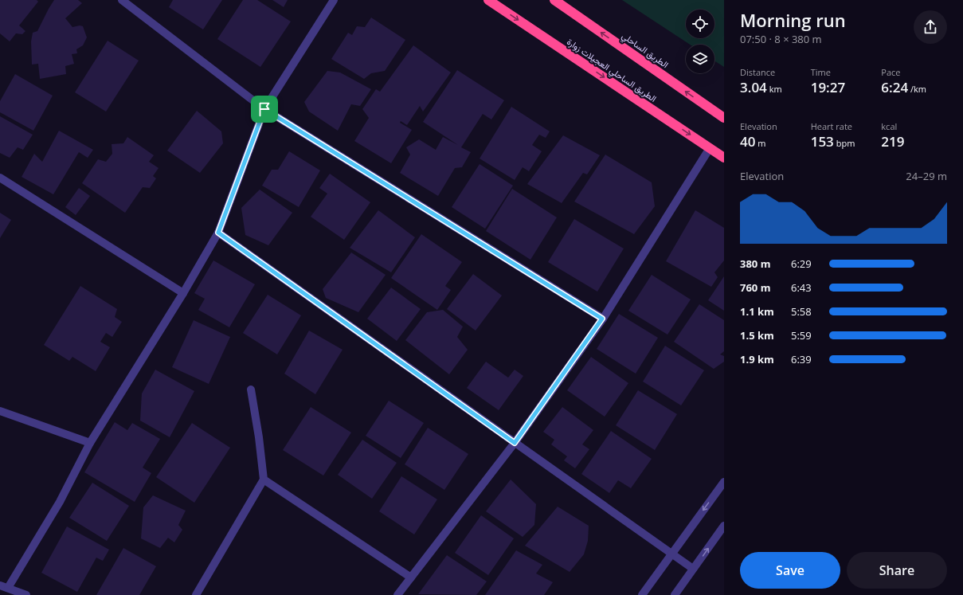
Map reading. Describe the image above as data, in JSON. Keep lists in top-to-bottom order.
{
  "streets": {
    "highway": ["الطريق الساحلي", "الطريق الساحلي العجيلات زوارة"]
  },
  "one_way": ["الطريق الساحلي", "الطريق الساحلي العجيلات زوارة"],
  "page": {
    "heading": ["Morning run", "07:50 · 8 × 380 m"],
    "stats": [
      ["Distance", "3.04 km"],
      ["Time", "19:27"],
      ["Pace", "6:24 /km"],
      ["Elevation", "40 m"],
      ["Heart rate", "153 bpm"],
      ["kcal", "219"]
    ],
    "chart": ["Elevation", "24–29 m"],
    "list": [
      {
        "name": "380 m",
        "note": "6:29"
      },
      {
        "name": "760 m",
        "note": "6:43"
      },
      {
        "name": "1.1 km",
        "note": "5:58"
      },
      {
        "name": "1.5 km",
        "note": "5:59"
      },
      {
        "name": "1.9 km",
        "note": "6:39"
      }
    ],
    "buttons": ["Save", "Share"]
  }
}
